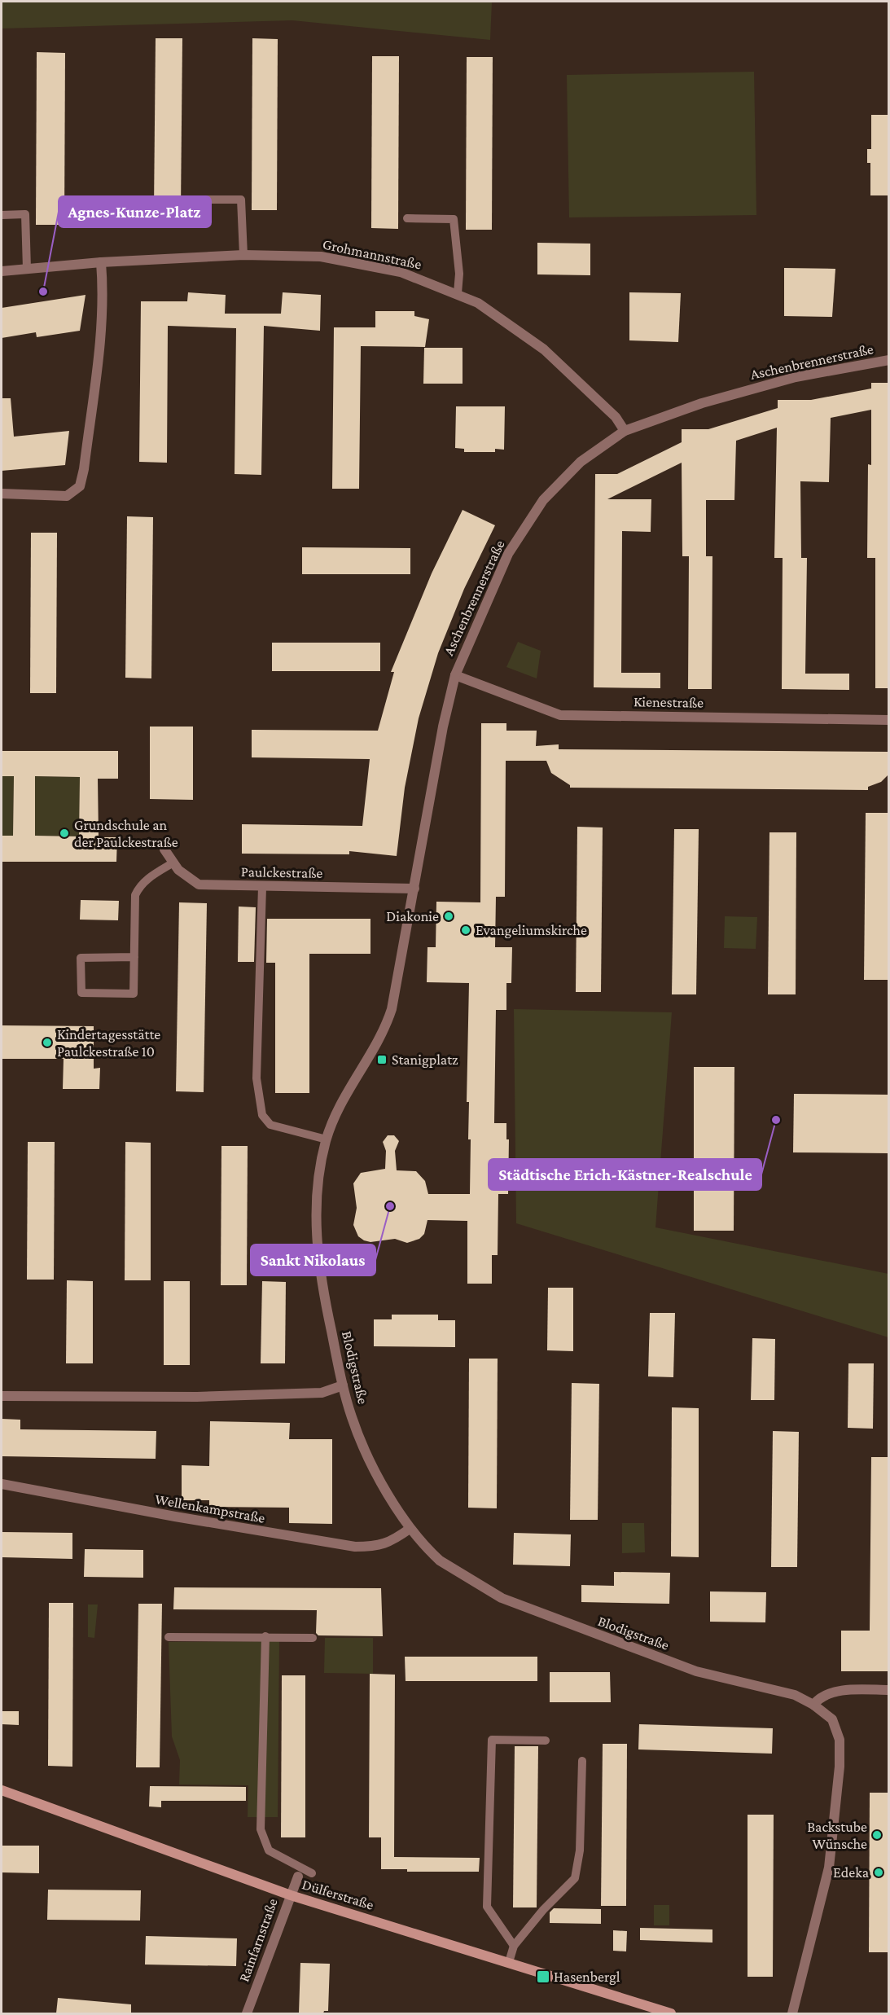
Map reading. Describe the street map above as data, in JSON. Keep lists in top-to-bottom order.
{
  "streets": {
    "main road": ["Dülferstraße"],
    "street": [
      "Grohmannstraße",
      "Aschenbrennerstraße",
      "Kienestraße",
      "Paulckestraße",
      "Blodigstraße",
      "Wellenkampstraße",
      "Rainfarnstraße"
    ]
  },
  "crossings": [
    ["Grohmannstraße", "Aschenbrennerstraße"],
    ["Aschenbrennerstraße", "Kienestraße"],
    ["Aschenbrennerstraße", "Paulckestraße"],
    ["Blodigstraße", "Wellenkampstraße"],
    ["Dülferstraße", "Rainfarnstraße"]
  ],
  "places": {
    "other": [
      "Agnes-Kunze-Platz",
      "Grundschule an der Paulckestraße",
      "Diakonie",
      "Evangeliumskirche",
      "Kindertagesstätte Paulckestraße 10",
      "Städtische Erich-Kästner-Realschule",
      "Sankt Nikolaus",
      "Backstube Wünsche",
      "Edeka"
    ],
    "transit": ["Stanigplatz", "Hasenbergl"]
  }
}
